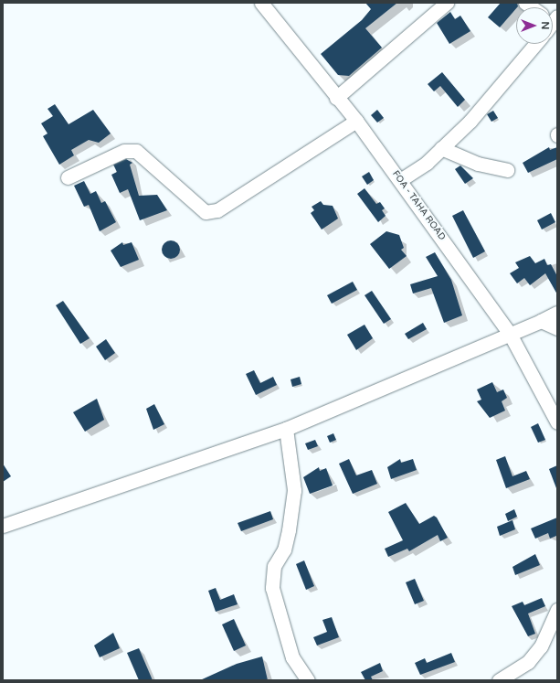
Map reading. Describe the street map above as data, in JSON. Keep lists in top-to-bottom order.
{
  "streets": {
    "street": ["FOA - TAHA ROAD"]
  },
  "north": "right"
}
